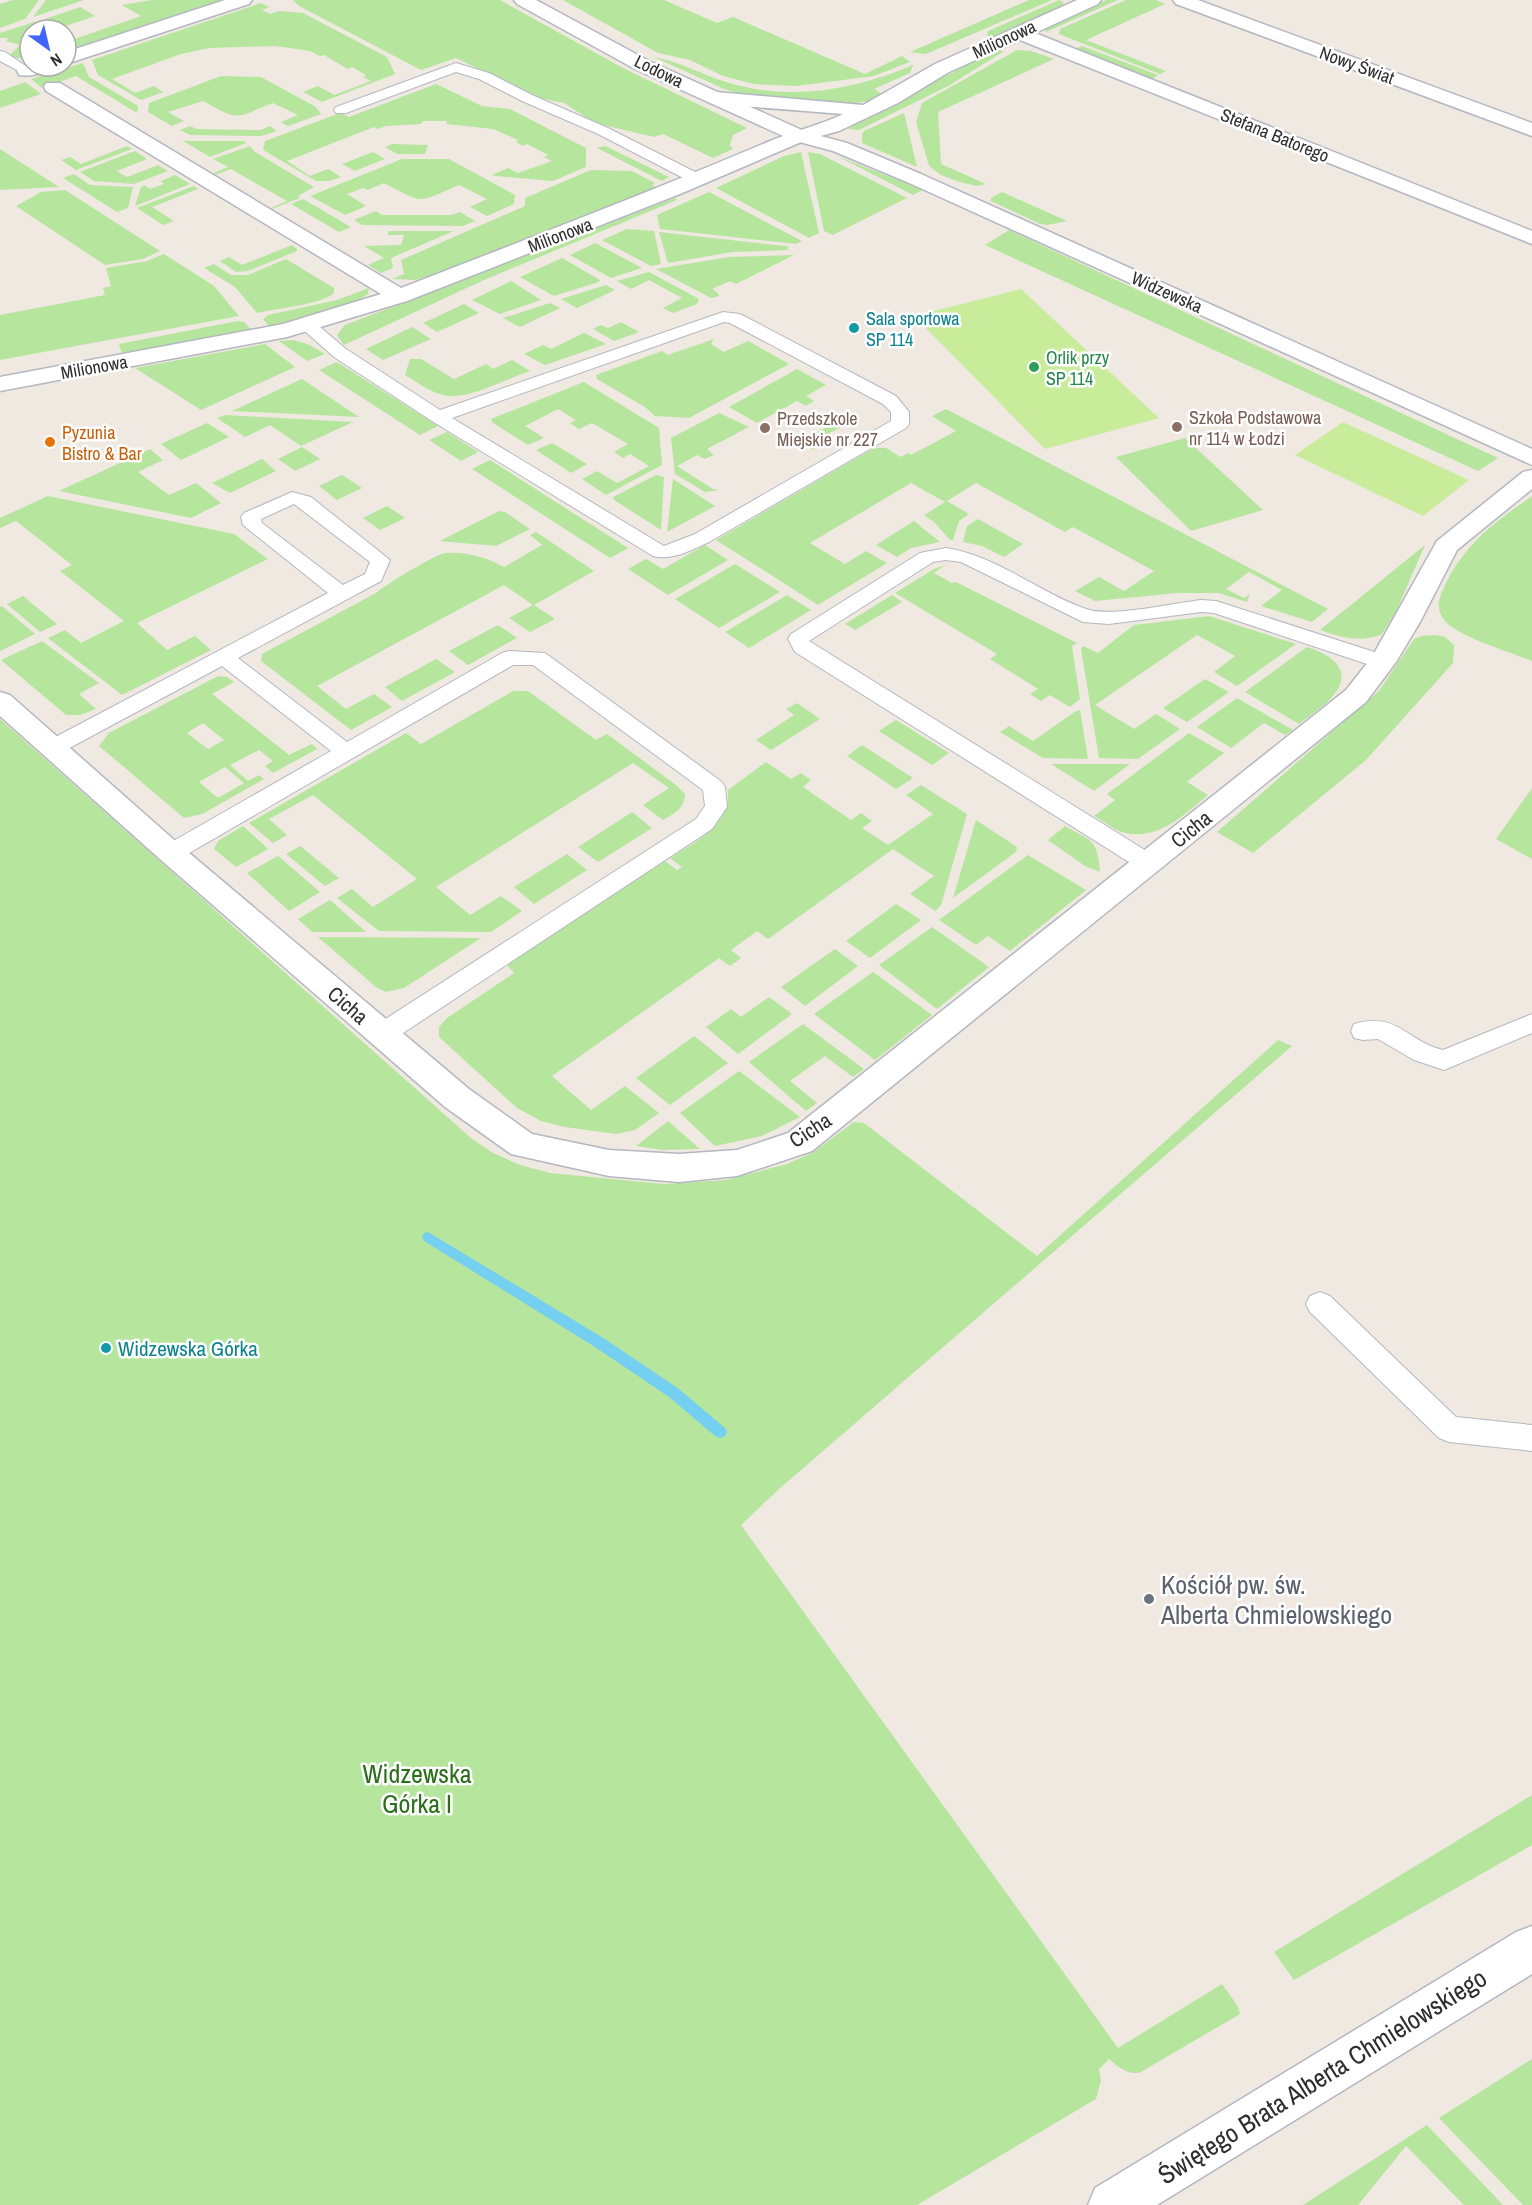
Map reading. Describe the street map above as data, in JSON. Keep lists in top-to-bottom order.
{
  "streets": {
    "street": [
      "Milionowa",
      "Nowy Świat",
      "Lodowa",
      "Stefana Batorego",
      "Widzewska",
      "Cicha",
      "Świętego Brata Alberta Chmielowskiego"
    ]
  },
  "crossings": [
    ["Milionowa", "Lodowa"],
    ["Milionowa", "Stefana Batorego"],
    ["Milionowa", "Widzewska"],
    ["Lodowa", "Widzewska"]
  ],
  "parks": ["Widzewska Górka I"],
  "places": [
    "Sala sportowa SP 114",
    "Orlik przy SP 114",
    "Szkoła Podstawowa nr 114 w Łodzi",
    "Przedszkole Miejskie nr 227",
    "Pyzunia Bistro & Bar",
    "Widzewska Górka",
    "Kościół pw. św. Alberta Chmielowskiego"
  ],
  "north": "bottom right"
}
